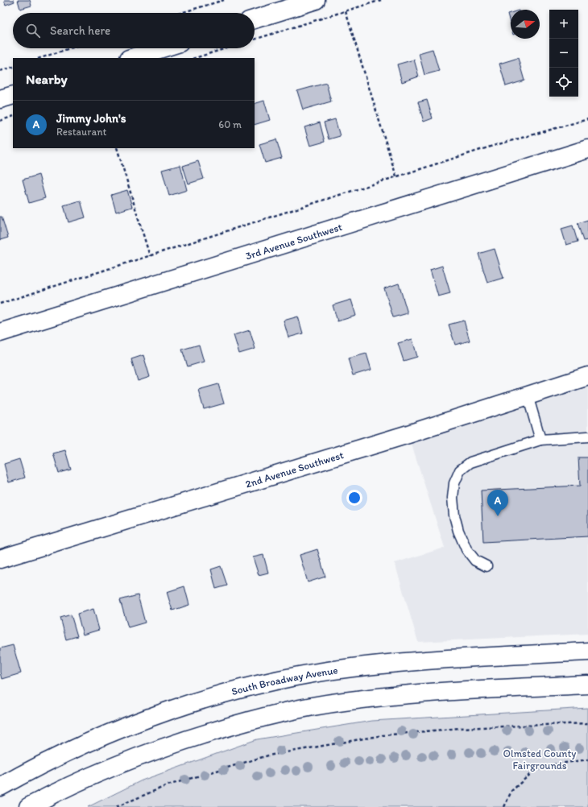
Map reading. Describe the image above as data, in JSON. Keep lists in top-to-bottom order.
{
  "streets": {
    "street": ["3rd Avenue Southwest", "2nd Avenue Southwest", "South Broadway Avenue"]
  },
  "parks": ["Olmsted County Fairgrounds"],
  "north": "right",
  "page": {
    "map_buttons": ["+", "−"],
    "search": "Search here",
    "heading": "Nearby",
    "list": [
      {
        "mark": "A",
        "name": "Jimmy John's",
        "note": "Restaurant",
        "value": "60 m"
      }
    ],
    "pins": "A"
  }
}
